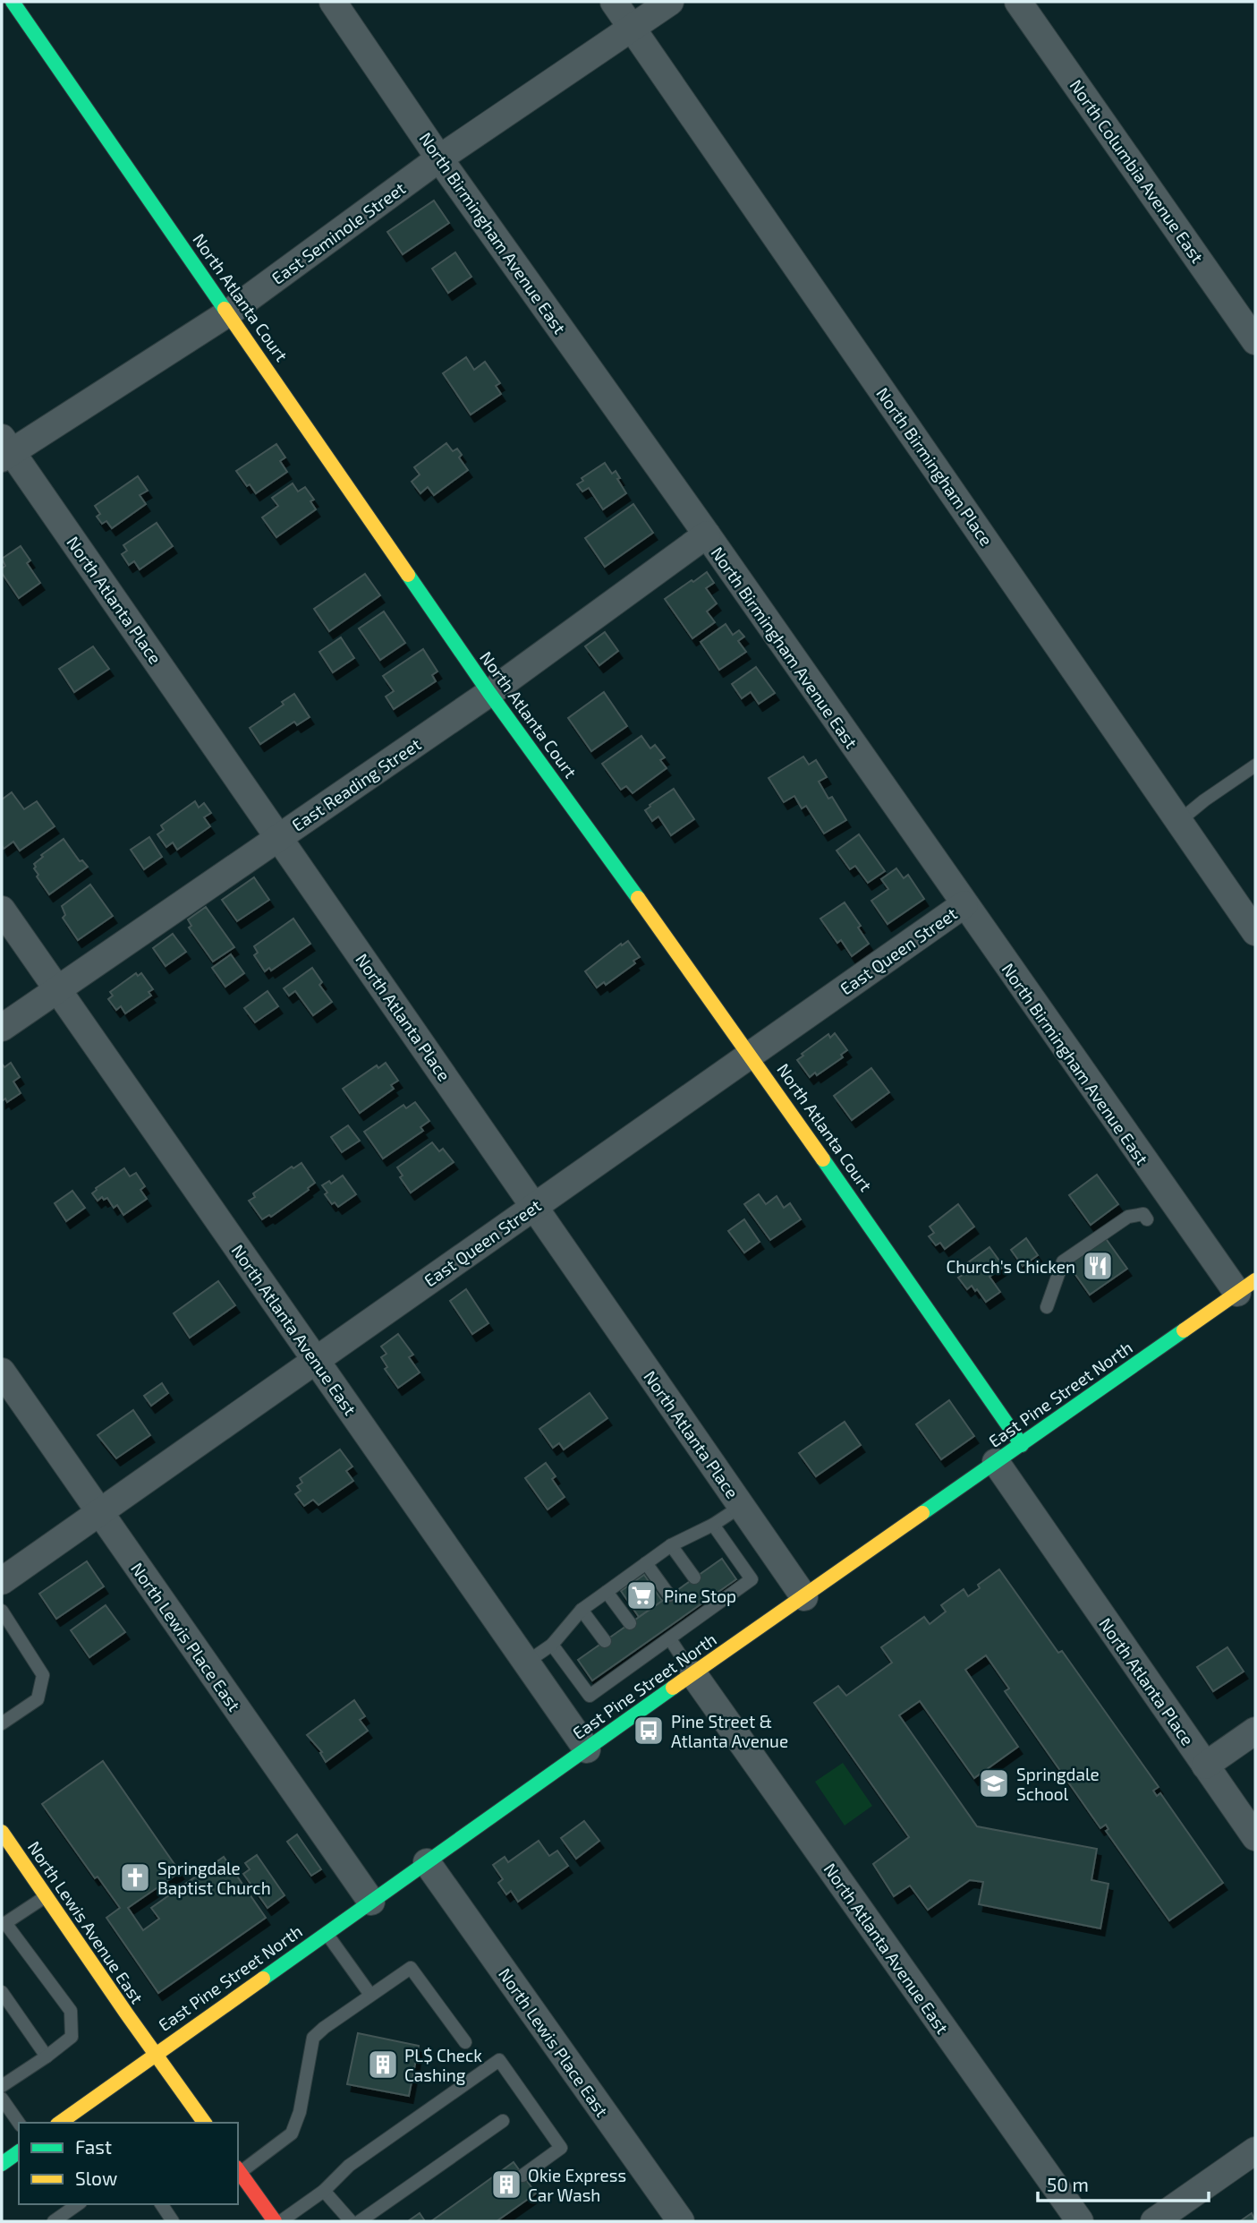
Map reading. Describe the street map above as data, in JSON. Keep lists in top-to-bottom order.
{
  "streets": {
    "main road": ["North Atlanta Court", "East Pine Street North", "North Lewis Avenue East"],
    "street": [
      "North Columbia Avenue East",
      "East Seminole Street",
      "North Birmingham Avenue East",
      "North Birmingham Place",
      "North Atlanta Place",
      "East Reading Street",
      "East Queen Street",
      "North Atlanta Avenue East",
      "North Lewis Place East"
    ]
  },
  "crossings": [
    ["East Seminole Street", "North Birmingham Avenue East"],
    ["East Seminole Street", "North Atlanta Court"],
    ["East Seminole Street", "North Birmingham Place"],
    ["East Seminole Street", "North Atlanta Place"],
    ["North Birmingham Avenue East", "East Reading Street"],
    ["North Birmingham Avenue East", "East Queen Street"],
    ["North Birmingham Avenue East", "East Pine Street North"],
    ["North Atlanta Court", "East Reading Street"],
    ["North Atlanta Court", "East Queen Street"],
    ["North Atlanta Court", "East Pine Street North"],
    ["North Atlanta Place", "East Reading Street"],
    ["North Atlanta Place", "East Queen Street"],
    ["North Atlanta Place", "East Pine Street North"],
    ["East Reading Street", "North Atlanta Avenue East"],
    ["East Queen Street", "North Atlanta Avenue East"],
    ["East Queen Street", "North Lewis Place East"],
    ["North Atlanta Avenue East", "East Pine Street North"],
    ["East Pine Street North", "North Lewis Place East"],
    ["East Pine Street North", "North Lewis Avenue East"]
  ],
  "places": {
    "restaurant": ["Church's Chicken"],
    "supermarket": ["Pine Stop"],
    "bus stop": ["Pine Street & Atlanta Avenue"],
    "school or university": ["Springdale School"],
    "church": ["Springdale Baptist Church"],
    "building": ["PL$ Check Cashing", "Okie Express Car Wash"]
  },
  "legend": ["Fast", "Slow"],
  "scale_bar": "50 m"
}
